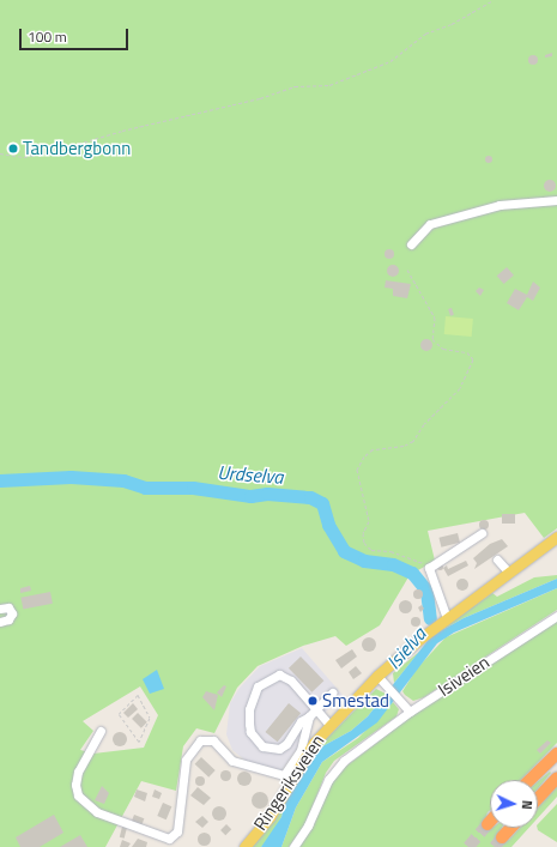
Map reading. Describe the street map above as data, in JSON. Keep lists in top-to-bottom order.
{
  "streets": {
    "main road": ["Ringeriksveien"],
    "street": ["Isiveien"]
  },
  "water": ["Urdselva", "Isielva"],
  "places": ["Tandbergbonn", "Smestad"],
  "scale_bar": "100 m",
  "north": "right"
}
